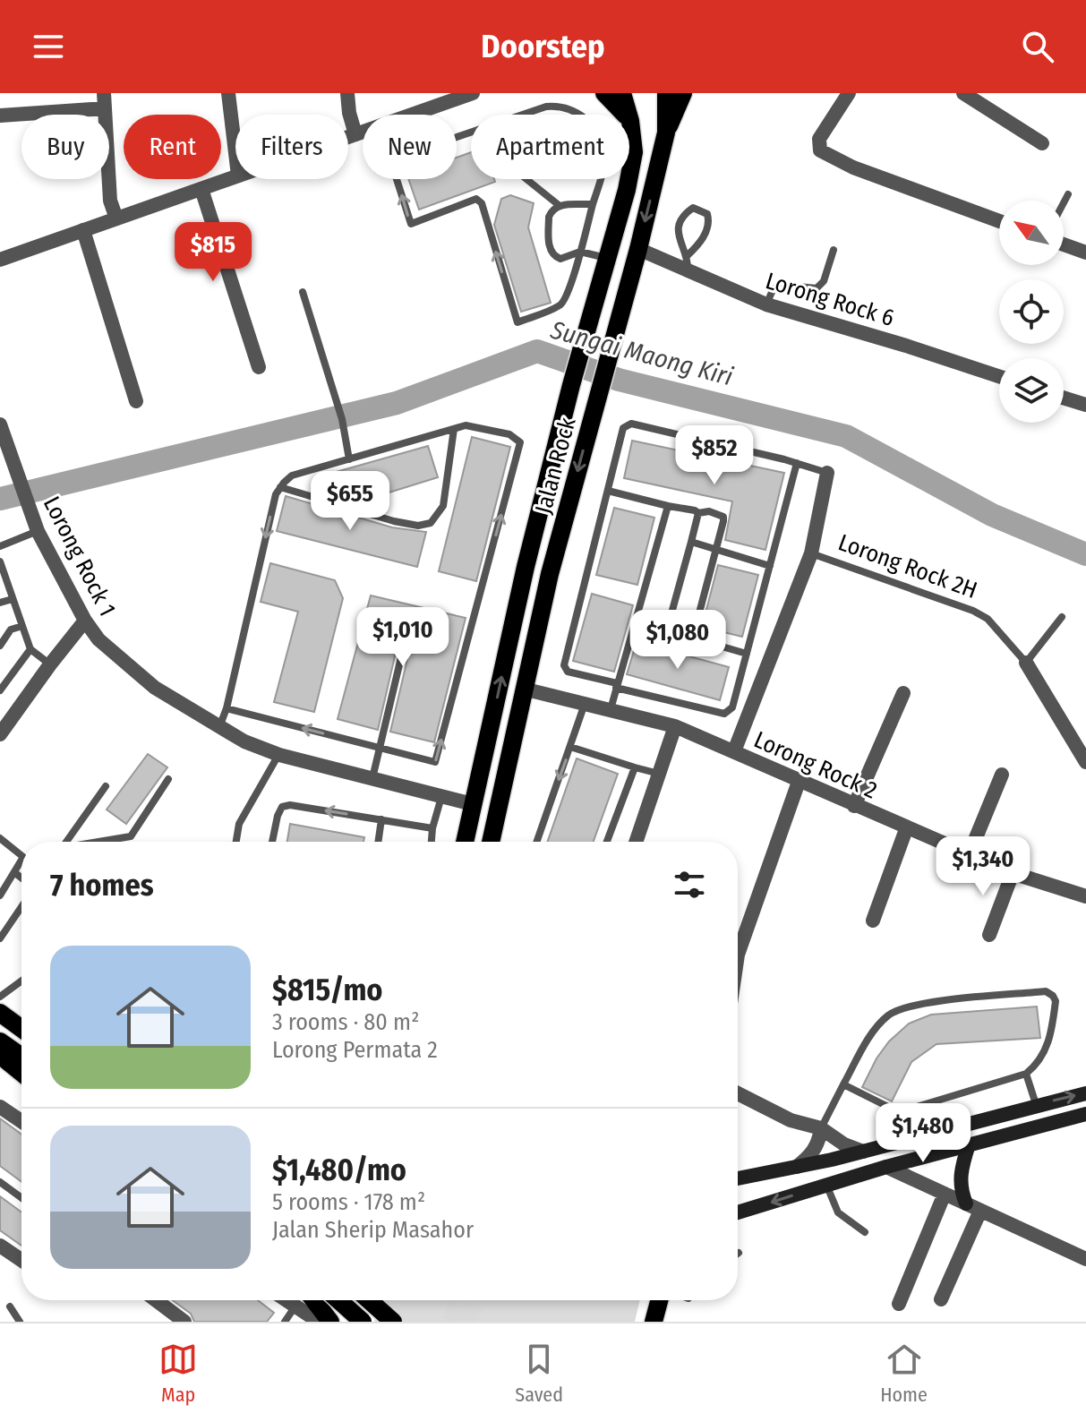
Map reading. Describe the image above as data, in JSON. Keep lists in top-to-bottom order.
{
  "streets": {
    "main road": ["Jalan Rock"],
    "street": [
      "Lorong Rock 6",
      "Lorong Rock 1",
      "Lorong Rock 2H",
      "Lorong Rock 2"
    ]
  },
  "crossings": [
    ["Lorong Rock 6", "Jalan Rock"],
    ["Jalan Rock", "Lorong Rock 1"],
    ["Jalan Rock", "Lorong Rock 2"]
  ],
  "water": ["Sungai Maong Kiri"],
  "north": "top left",
  "page": {
    "header": "Doorstep",
    "chip": [
      "Buy",
      "Rent",
      "Filters",
      "New",
      "Apartment"
    ],
    "price": [
      "$815",
      "$852",
      "$655",
      "$1,010",
      "$1,080",
      "$1,340",
      "$1,480"
    ],
    "heading": "7 homes",
    "list": [
      {
        "name": "$815/mo",
        "note": "3 rooms · 80 m² · Lorong Permata 2"
      },
      {
        "name": "$1,480/mo",
        "note": "5 rooms · 178 m² · Jalan Sherip Masahor"
      }
    ],
    "tabs": ["Map", "Saved", "Home"]
  }
}
